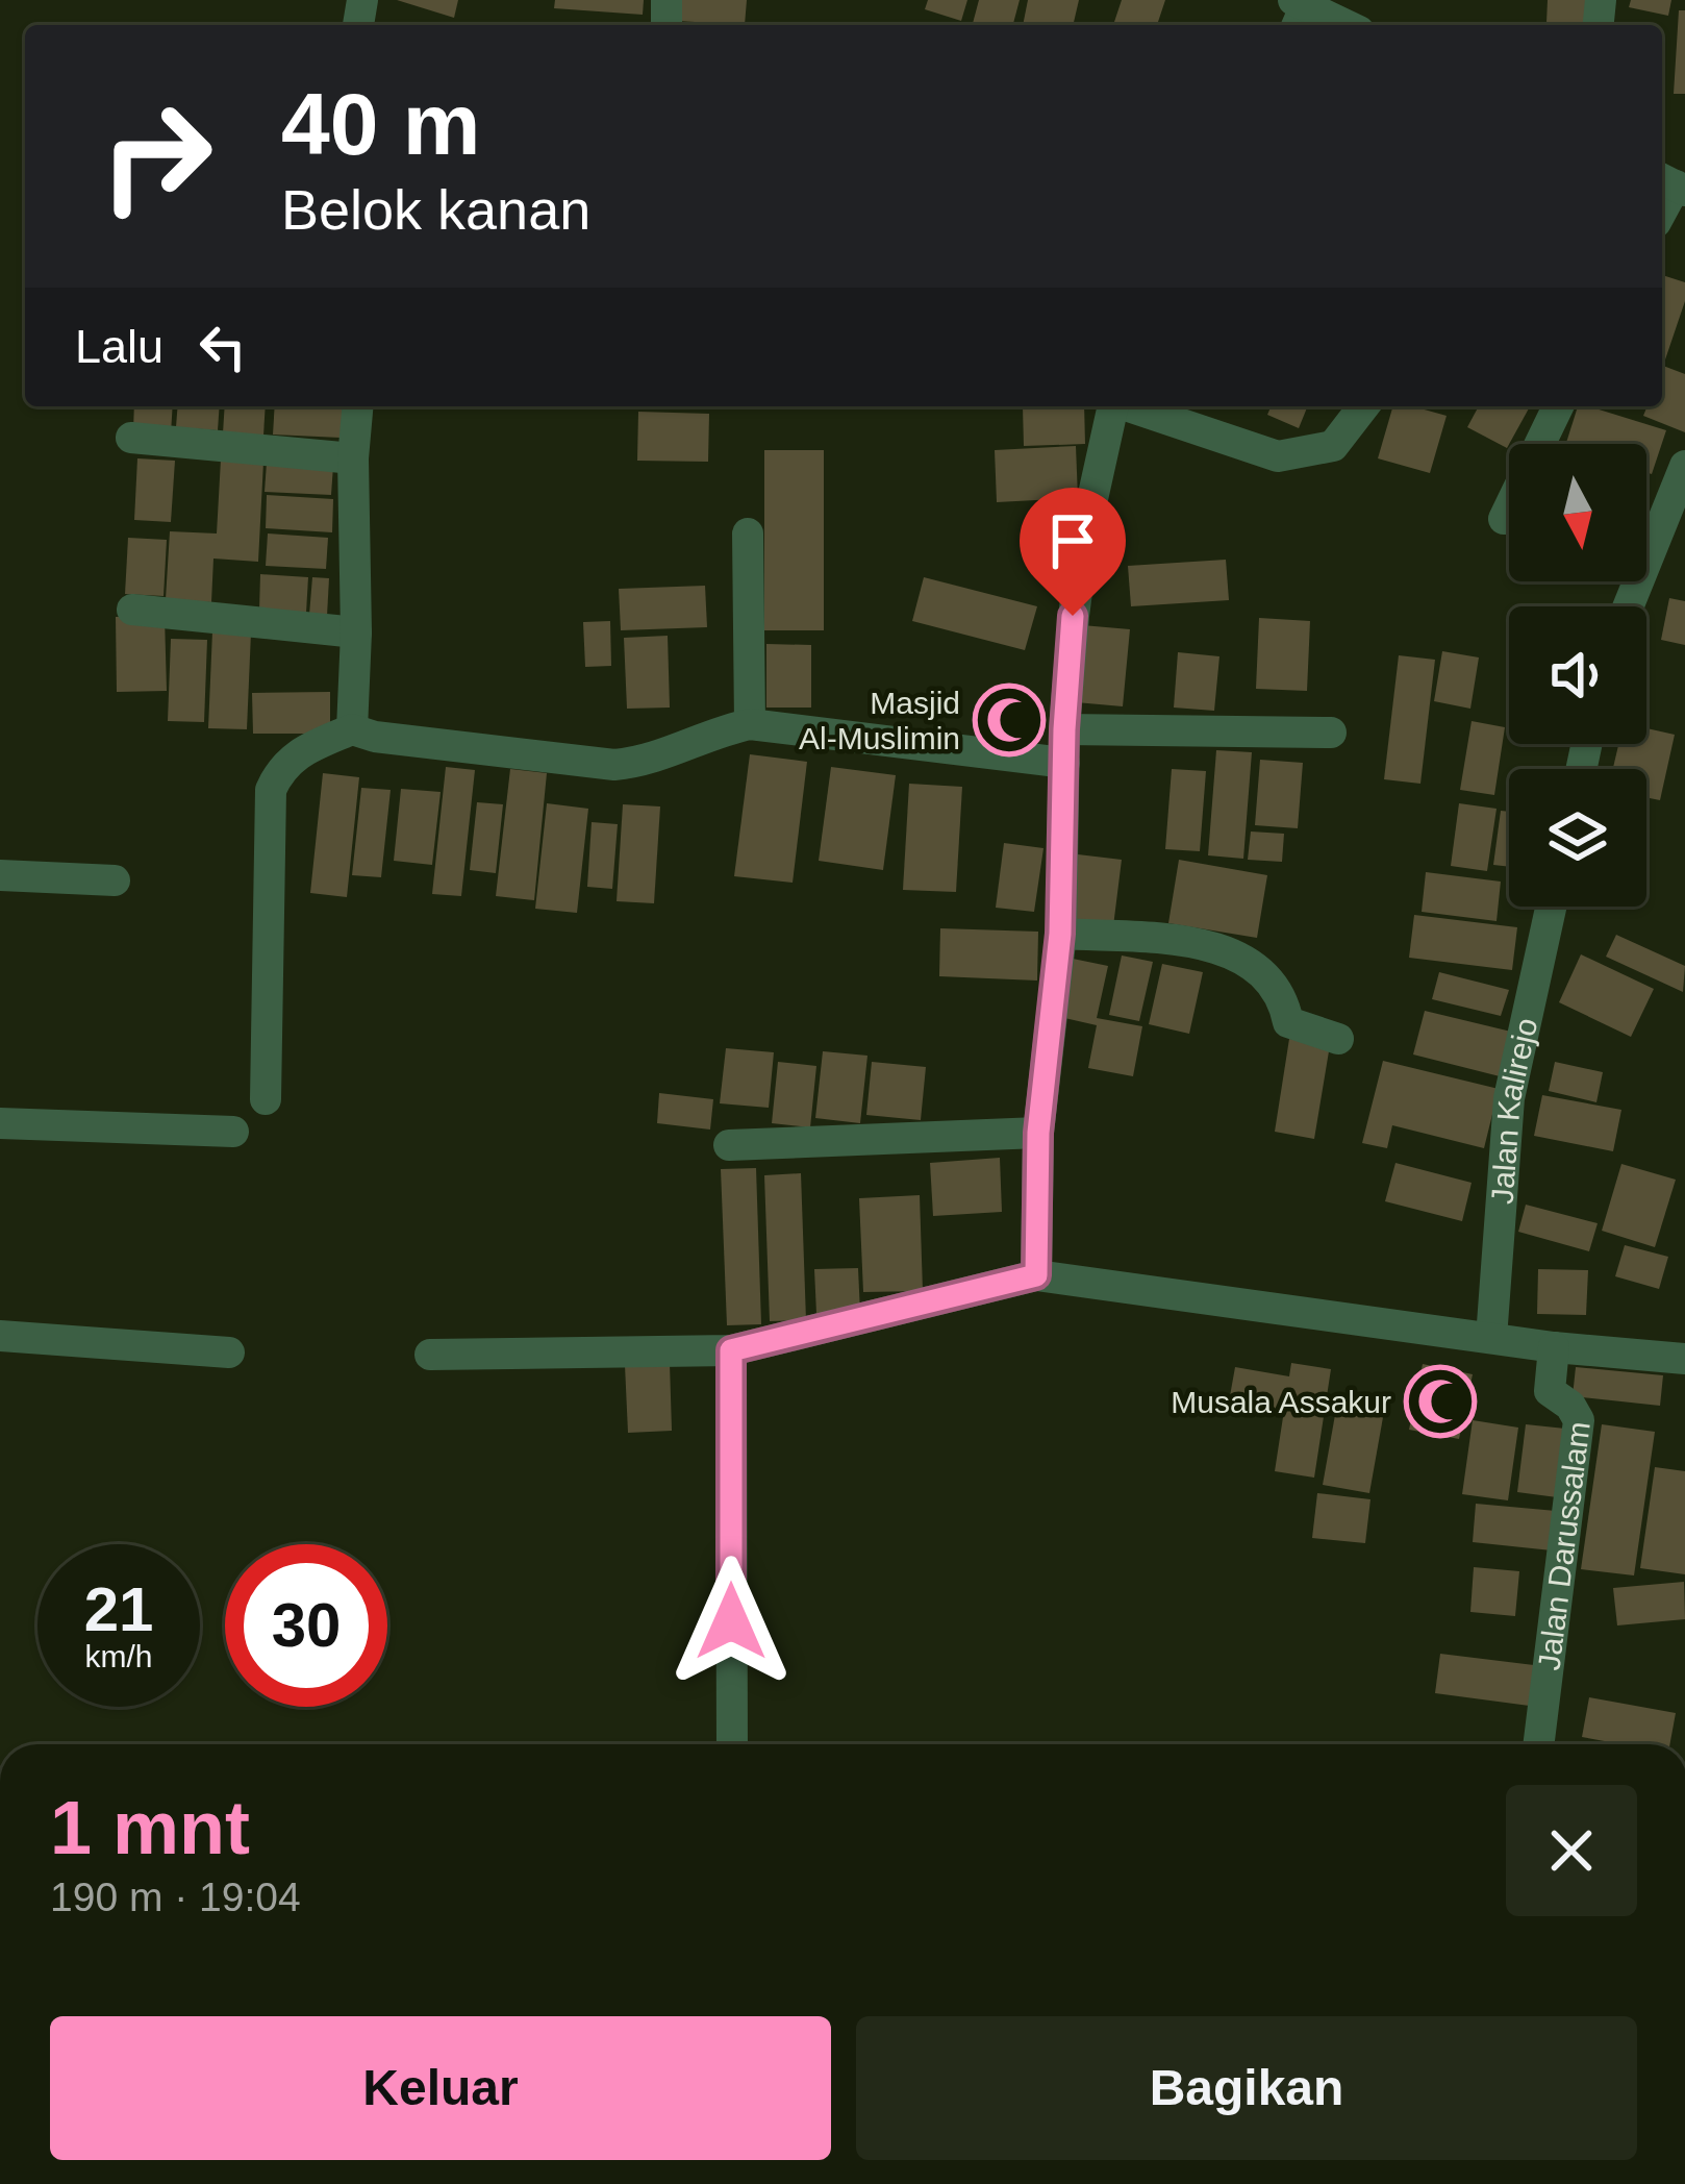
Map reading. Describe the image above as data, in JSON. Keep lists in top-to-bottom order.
{
  "streets": {
    "street": ["Jalan Kalirejo", "Jalan Darussalam"]
  },
  "places": {
    "mosque": ["Masjid Al-Muslimin", "Musala Assakur"]
  },
  "north": "bottom",
  "page": {
    "turn": ["40 m", "Belok kanan"],
    "then": "Lalu",
    "speed": "21 km/h",
    "limit": "30",
    "heading": ["1 mnt", "190 m · 19:04"],
    "buttons": ["Keluar", "Bagikan"]
  }
}
